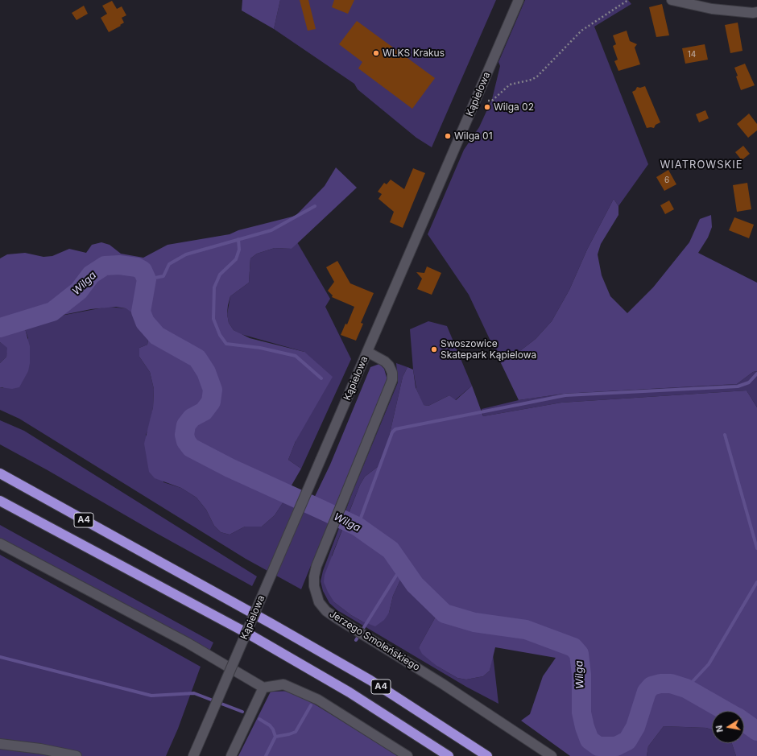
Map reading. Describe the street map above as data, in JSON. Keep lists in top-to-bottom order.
{
  "streets": {
    "highway": ["A4"],
    "street": ["Kąpielowa", "Jerzego Smoleńskiego"]
  },
  "crossings": [
    ["Kąpielowa", "Jerzego Smoleńskiego"]
  ],
  "districts": ["WIATROWSKIE"],
  "water": ["Wilga"],
  "places": [
    "WLKS Krakus",
    "Wilga 02",
    "Wilga 01",
    "Swoszowice Skatepark Kąpielowa"
  ],
  "house_numbers": ["14", "6"],
  "north": "left"
}
